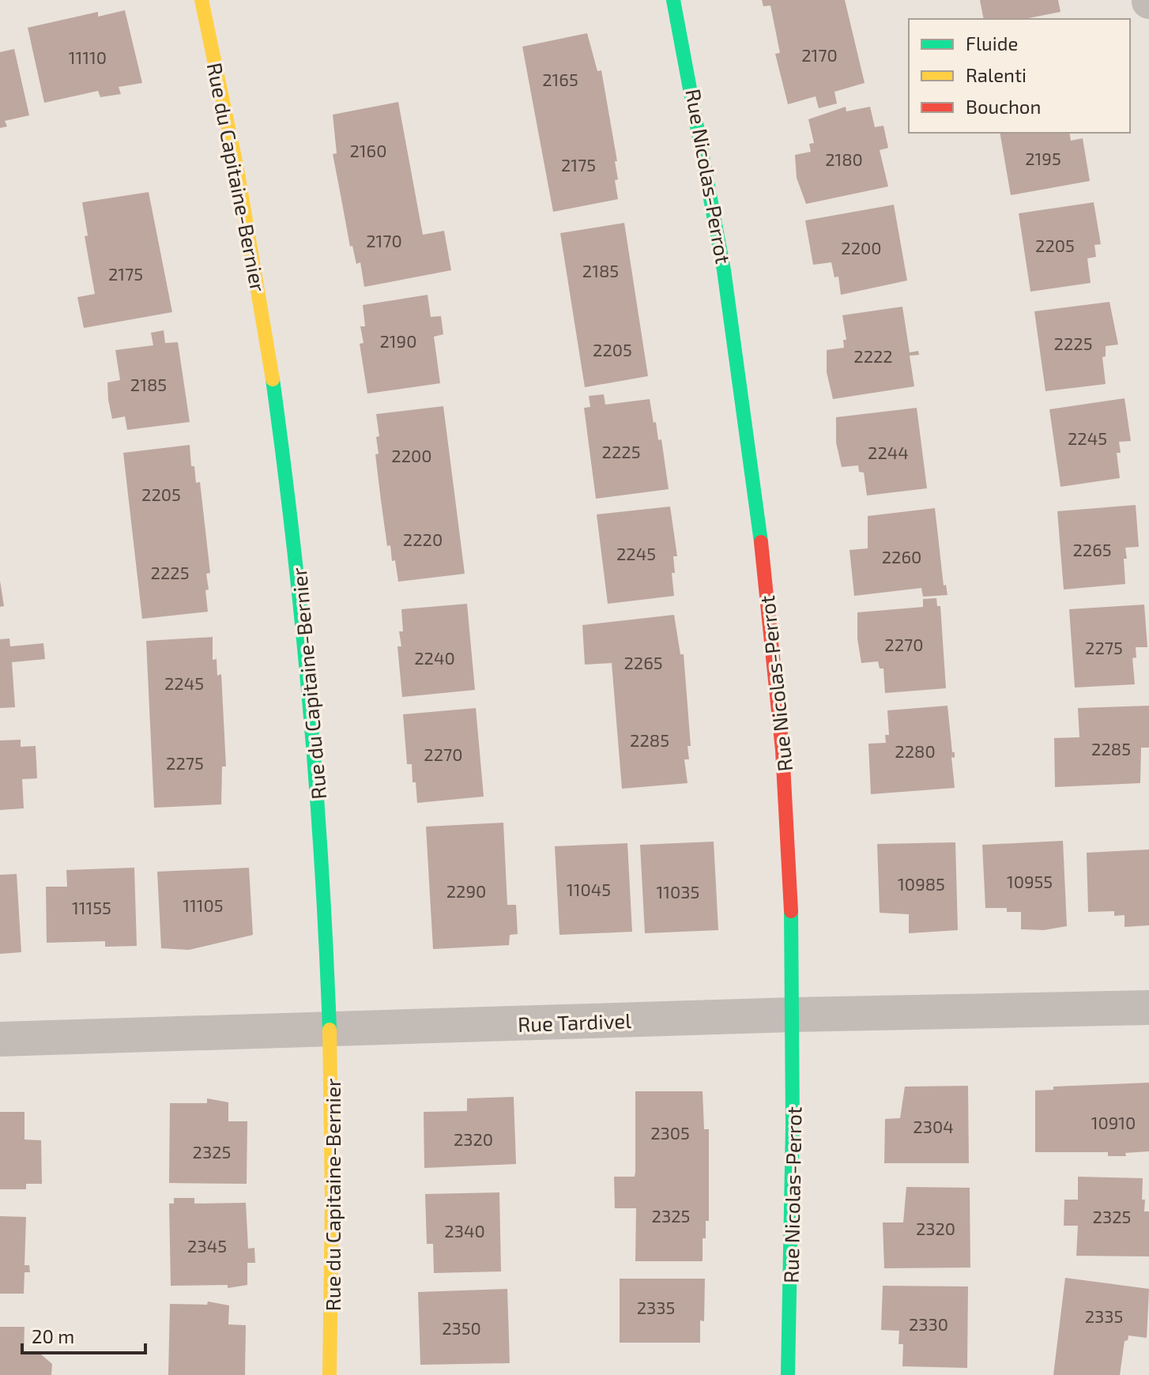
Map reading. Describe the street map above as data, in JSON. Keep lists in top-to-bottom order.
{
  "streets": {
    "street": ["Rue Nicolas-Perrot", "Rue du Capitaine-Bernier", "Rue Tardivel"]
  },
  "crossings": [
    ["Rue Nicolas-Perrot", "Rue Tardivel"],
    ["Rue du Capitaine-Bernier", "Rue Tardivel"]
  ],
  "house_numbers": [
    "2170",
    "11110",
    "2165",
    "2160",
    "2195",
    "2180",
    "2175",
    "2170",
    "2205",
    "2200",
    "2185",
    "2175",
    "2190",
    "2225",
    "2205",
    "2222",
    "2185",
    "2245",
    "2225",
    "2244",
    "2200",
    "2205",
    "2220",
    "2265",
    "2245",
    "2260",
    "2225",
    "2270",
    "2275",
    "2240",
    "2265",
    "2245",
    "2285",
    "2285",
    "2280",
    "2270",
    "2275",
    "10955",
    "10985",
    "11045",
    "2290",
    "11035",
    "11105",
    "11155",
    "10910",
    "2304",
    "2305",
    "2320",
    "2325",
    "2325",
    "2325",
    "2320",
    "2340",
    "2345",
    "2335",
    "2335",
    "2330",
    "2350"
  ],
  "legend": ["Fluide", "Ralenti", "Bouchon"],
  "scale_bar": "20 m"
}
